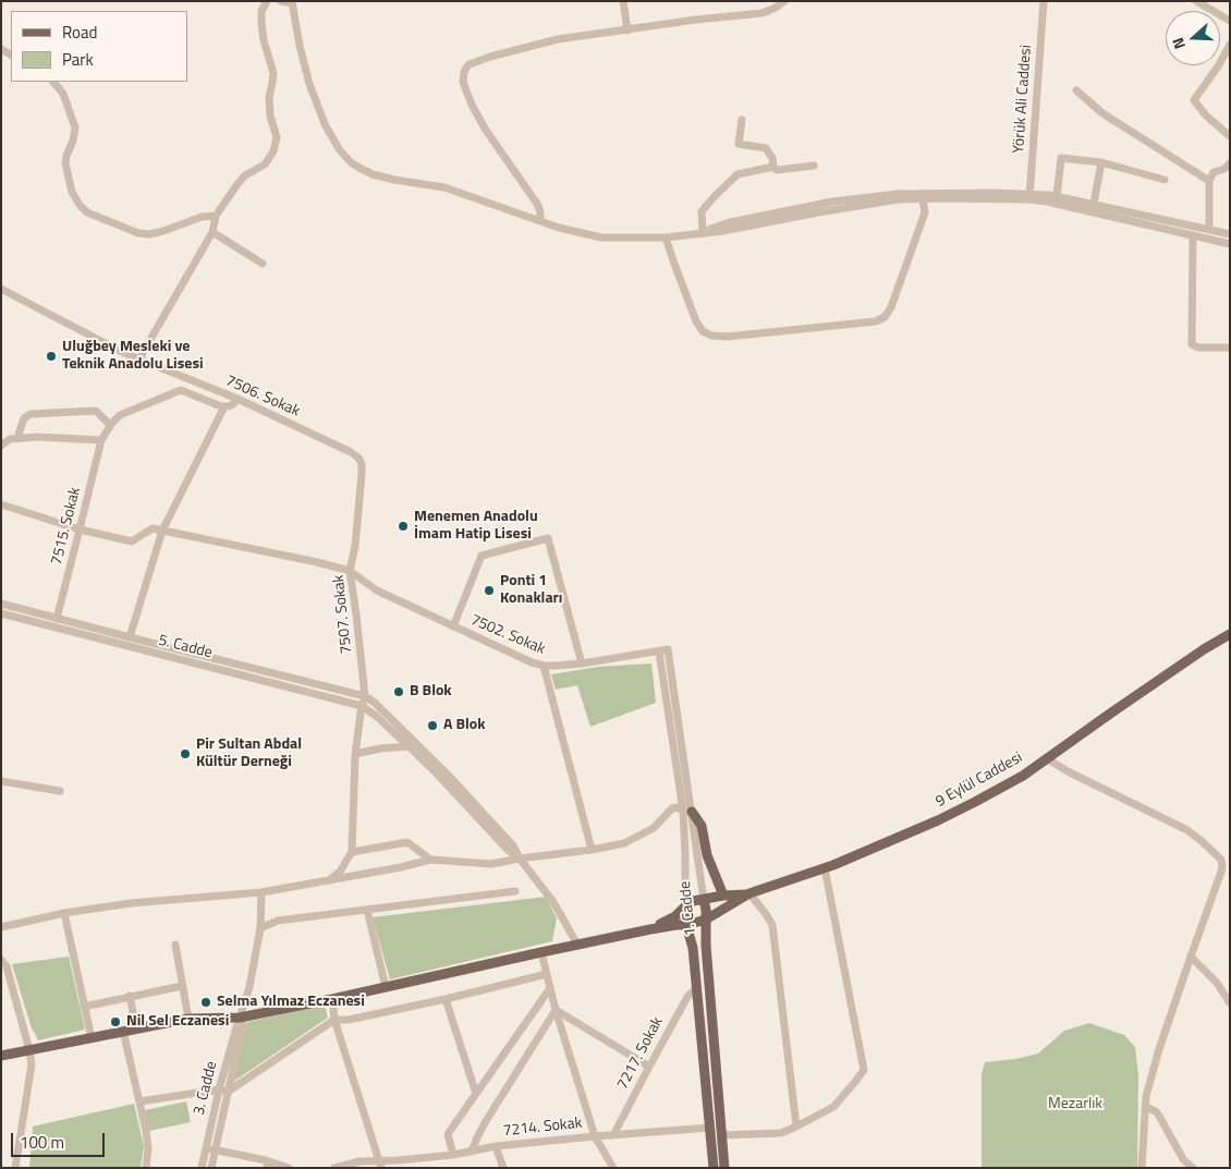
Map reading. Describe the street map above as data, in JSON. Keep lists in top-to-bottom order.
{
  "streets": {
    "main road": ["9 Eylül Caddesi", "1. Cadde"],
    "street": [
      "Yörük Ali Caddesi",
      "7506. Sokak",
      "7515. Sokak",
      "7507. Sokak",
      "7502. Sokak",
      "5. Cadde",
      "7217. Sokak",
      "3. Cadde",
      "7214. Sokak"
    ]
  },
  "crossings": [
    ["7506. Sokak", "7507. Sokak"],
    ["7507. Sokak", "7502. Sokak"],
    ["7502. Sokak", "1. Cadde"],
    ["9 Eylül Caddesi", "1. Cadde"],
    ["9 Eylül Caddesi", "3. Cadde"],
    ["1. Cadde", "7217. Sokak"],
    ["1. Cadde", "7214. Sokak"],
    ["7217. Sokak", "7214. Sokak"]
  ],
  "parks": ["Mezarlık"],
  "places": [
    "Uluğbey Mesleki ve Teknik Anadolu Lisesi",
    "Menemen Anadolu İmam Hatip Lisesi",
    "Ponti 1 Konakları",
    "B Blok",
    "A Blok",
    "Pir Sultan Abdal Kültür Derneği",
    "Selma Yılmaz Eczanesi",
    "Nil Sel Eczanesi"
  ],
  "legend": ["Road", "Park"],
  "scale_bar": "100 m",
  "north": "left"
}
